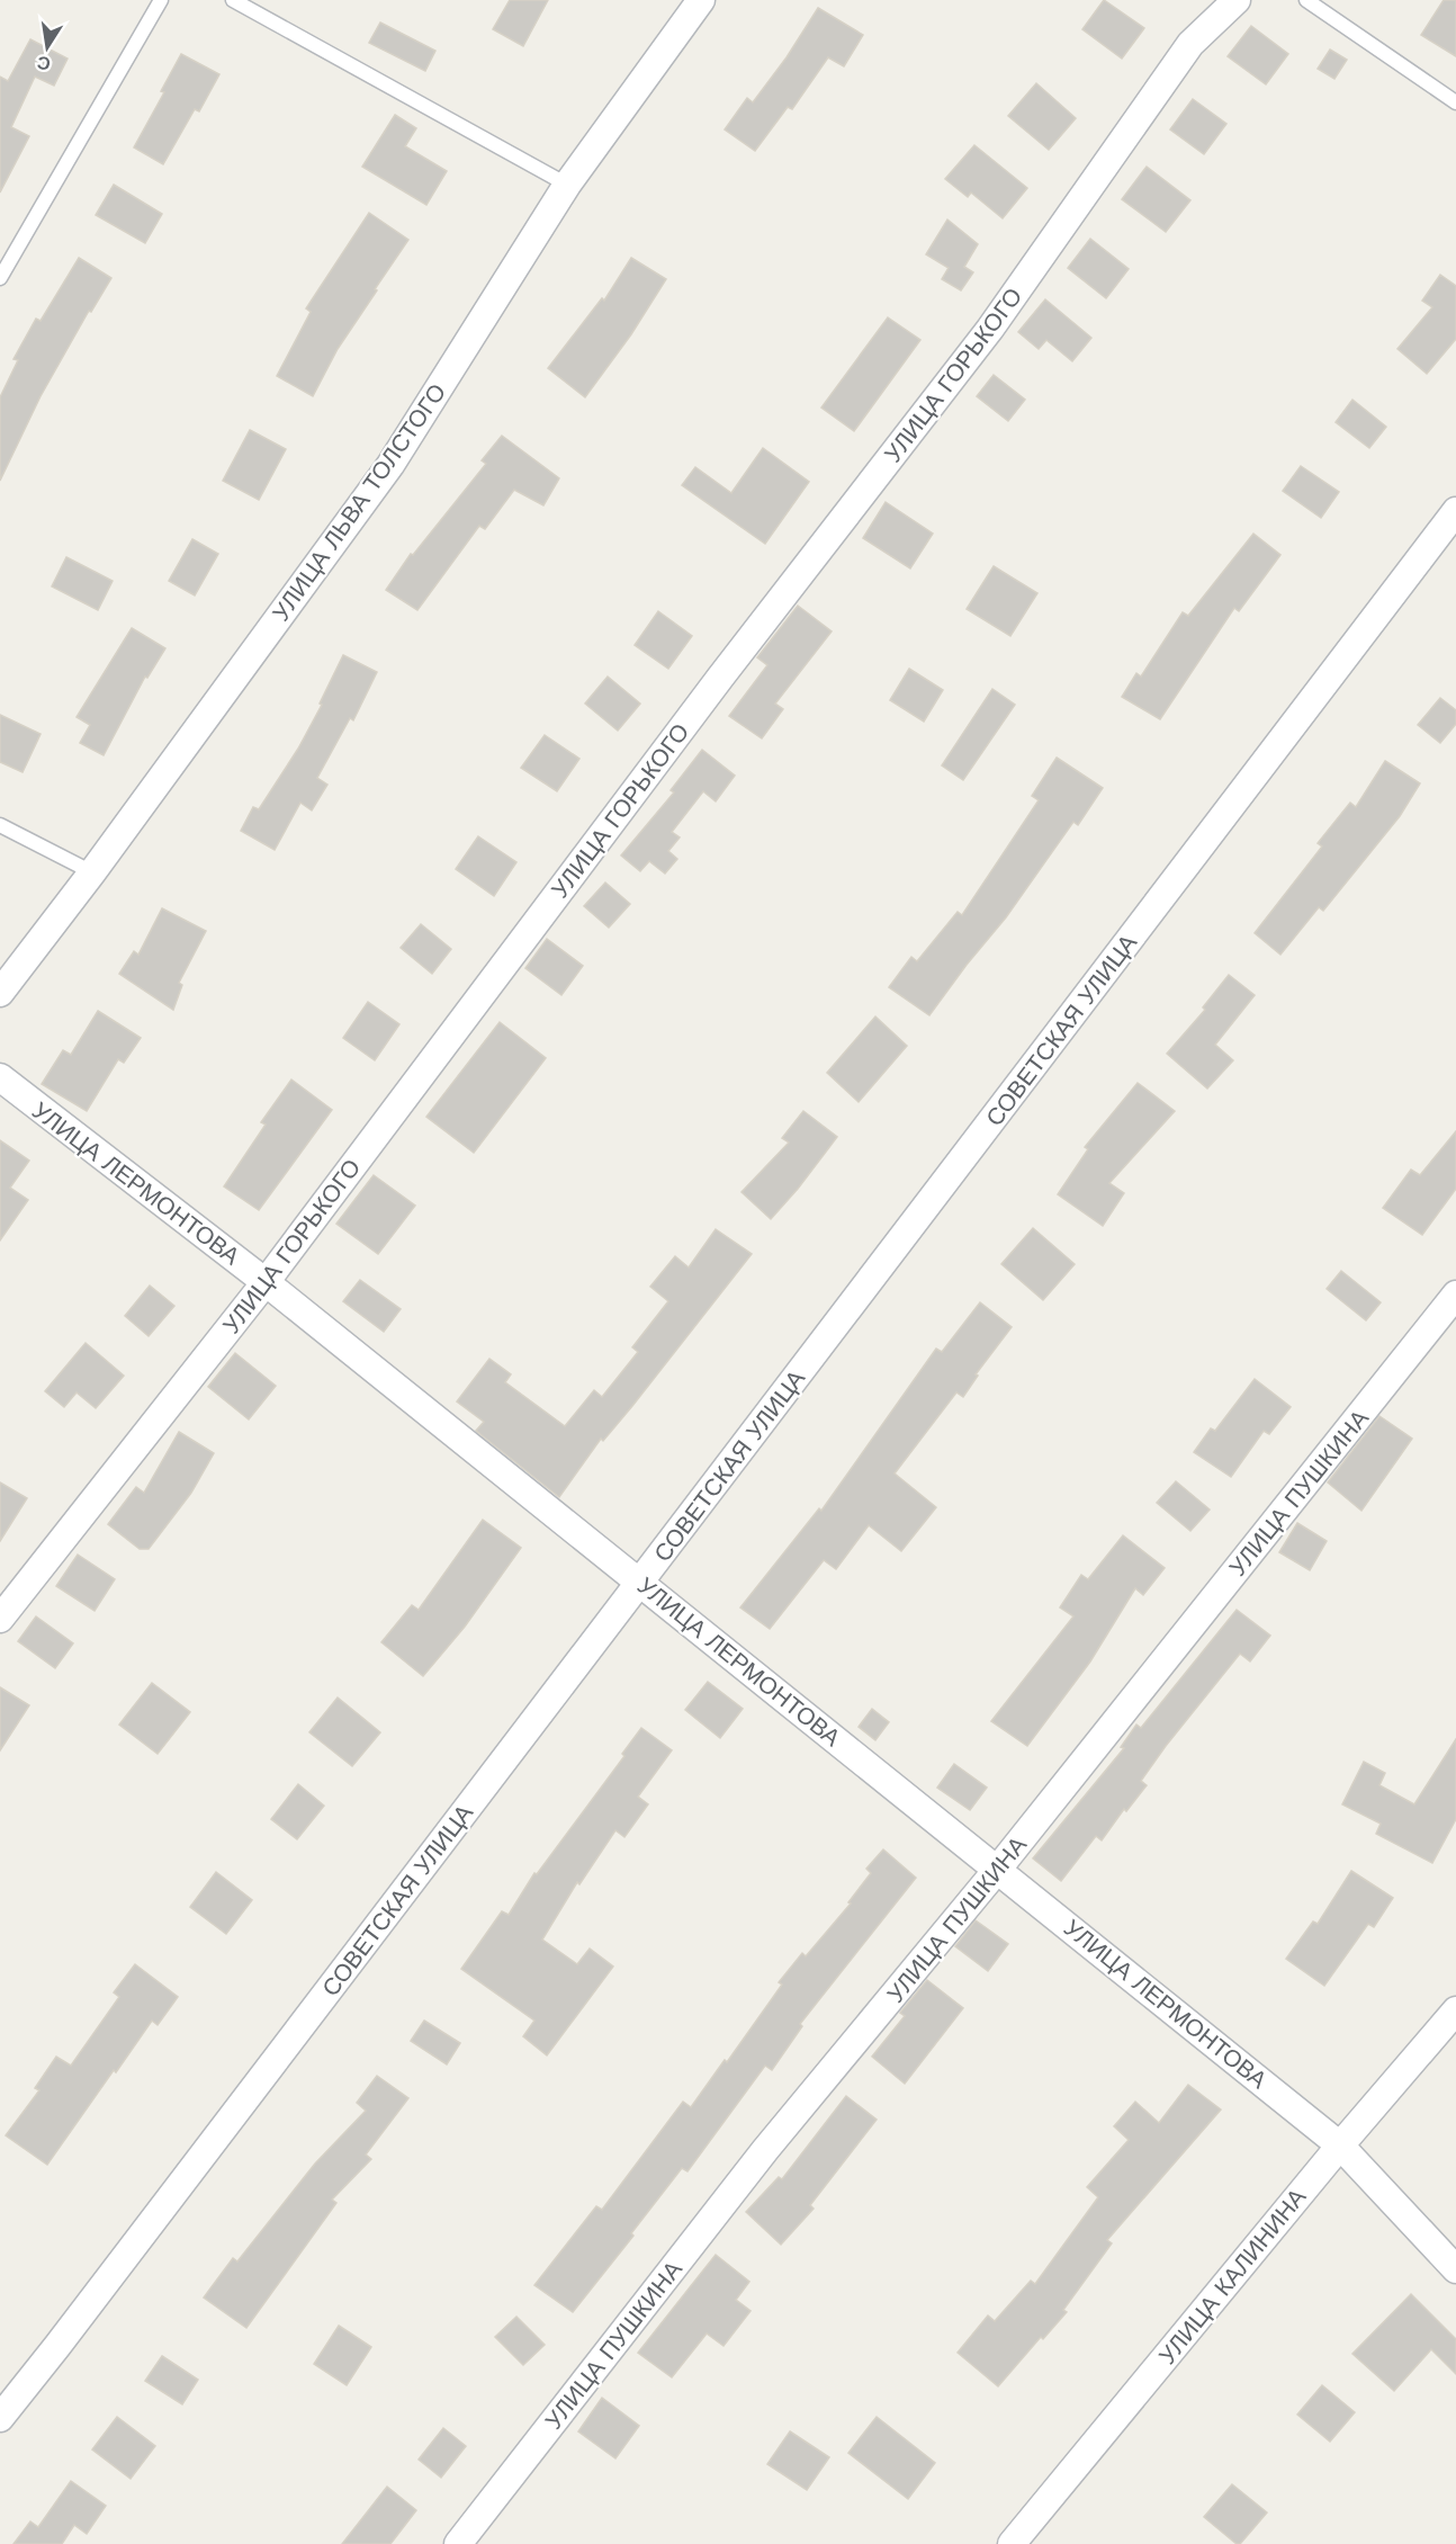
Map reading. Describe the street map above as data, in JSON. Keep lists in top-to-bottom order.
{
  "streets": {
    "street": [
      "УЛИЦА ГОРЬКОГО",
      "УЛИЦА ЛЬВА ТОЛСТОГО",
      "СОВЕТСКАЯ УЛИЦА",
      "УЛИЦА ЛЕРМОНТОВА",
      "УЛИЦА ПУШКИНА",
      "УЛИЦА КАЛИНИНА"
    ]
  },
  "crossings": [
    ["УЛИЦА ГОРЬКОГО", "УЛИЦА ЛЕРМОНТОВА"],
    ["СОВЕТСКАЯ УЛИЦА", "УЛИЦА ЛЕРМОНТОВА"],
    ["УЛИЦА ЛЕРМОНТОВА", "УЛИЦА ПУШКИНА"],
    ["УЛИЦА ЛЕРМОНТОВА", "УЛИЦА КАЛИНИНА"]
  ],
  "north": "bottom"
}
